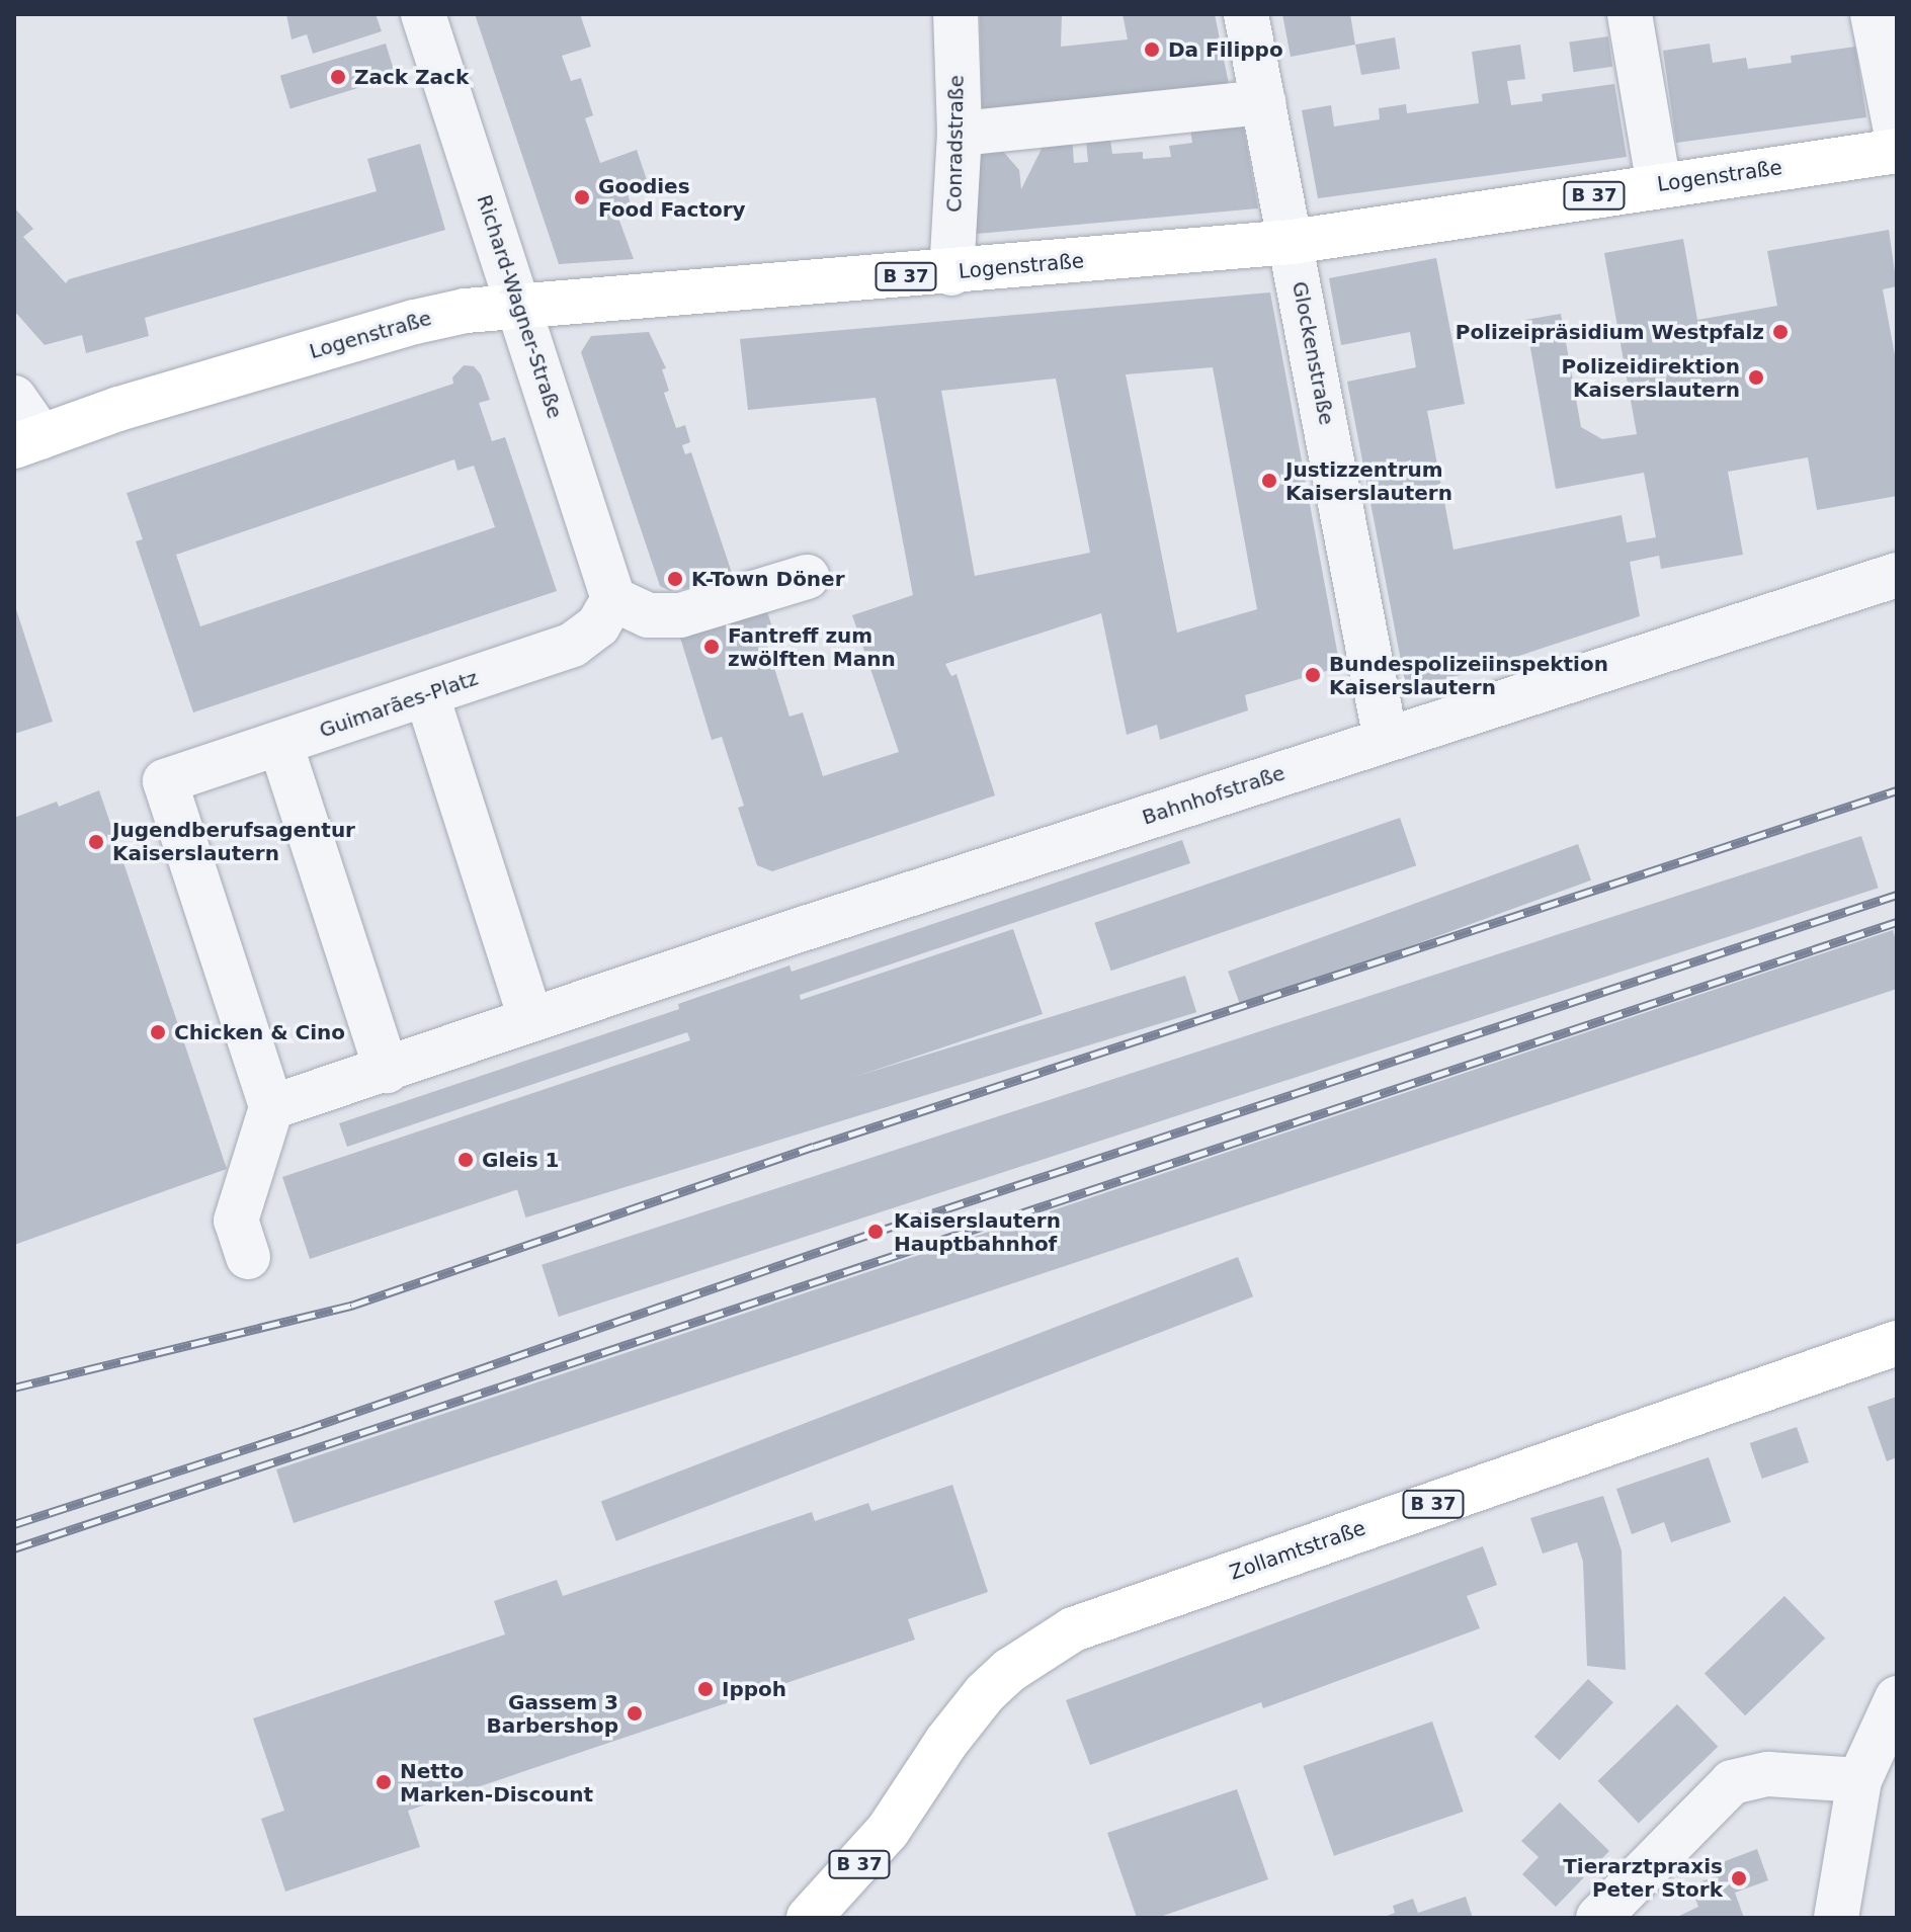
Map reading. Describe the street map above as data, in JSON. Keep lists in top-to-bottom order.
{
  "streets": {
    "main road": ["Logenstraße", "B 37", "Zollamtstraße"],
    "street": [
      "Conradstraße",
      "Richard-Wagner-Straße",
      "Glockenstraße",
      "Guimarães-Platz",
      "Bahnhofstraße"
    ]
  },
  "crossings": [
    ["Conradstraße", "Logenstraße"],
    ["Logenstraße", "Richard-Wagner-Straße"],
    ["Logenstraße", "Glockenstraße"],
    ["Richard-Wagner-Straße", "Guimarães-Platz"],
    ["Glockenstraße", "Bahnhofstraße"]
  ],
  "places": [
    "Da Filippo",
    "Zack Zack",
    "Goodies Food Factory",
    "Polizeipräsidium Westpfalz",
    "Polizeidirektion Kaiserslautern",
    "Justizzentrum Kaiserslautern",
    "K-Town Döner",
    "Fantreff zum zwölften Mann",
    "Bundespolizeiinspektion Kaiserslautern",
    "Jugendberufsagentur Kaiserslautern",
    "Chicken & Cino",
    "Gleis 1",
    "Kaiserslautern Hauptbahnhof",
    "Ippoh",
    "Gassem 3 Barbershop",
    "Netto Marken-Discount",
    "Tierarztpraxis Peter Stork"
  ]
}
